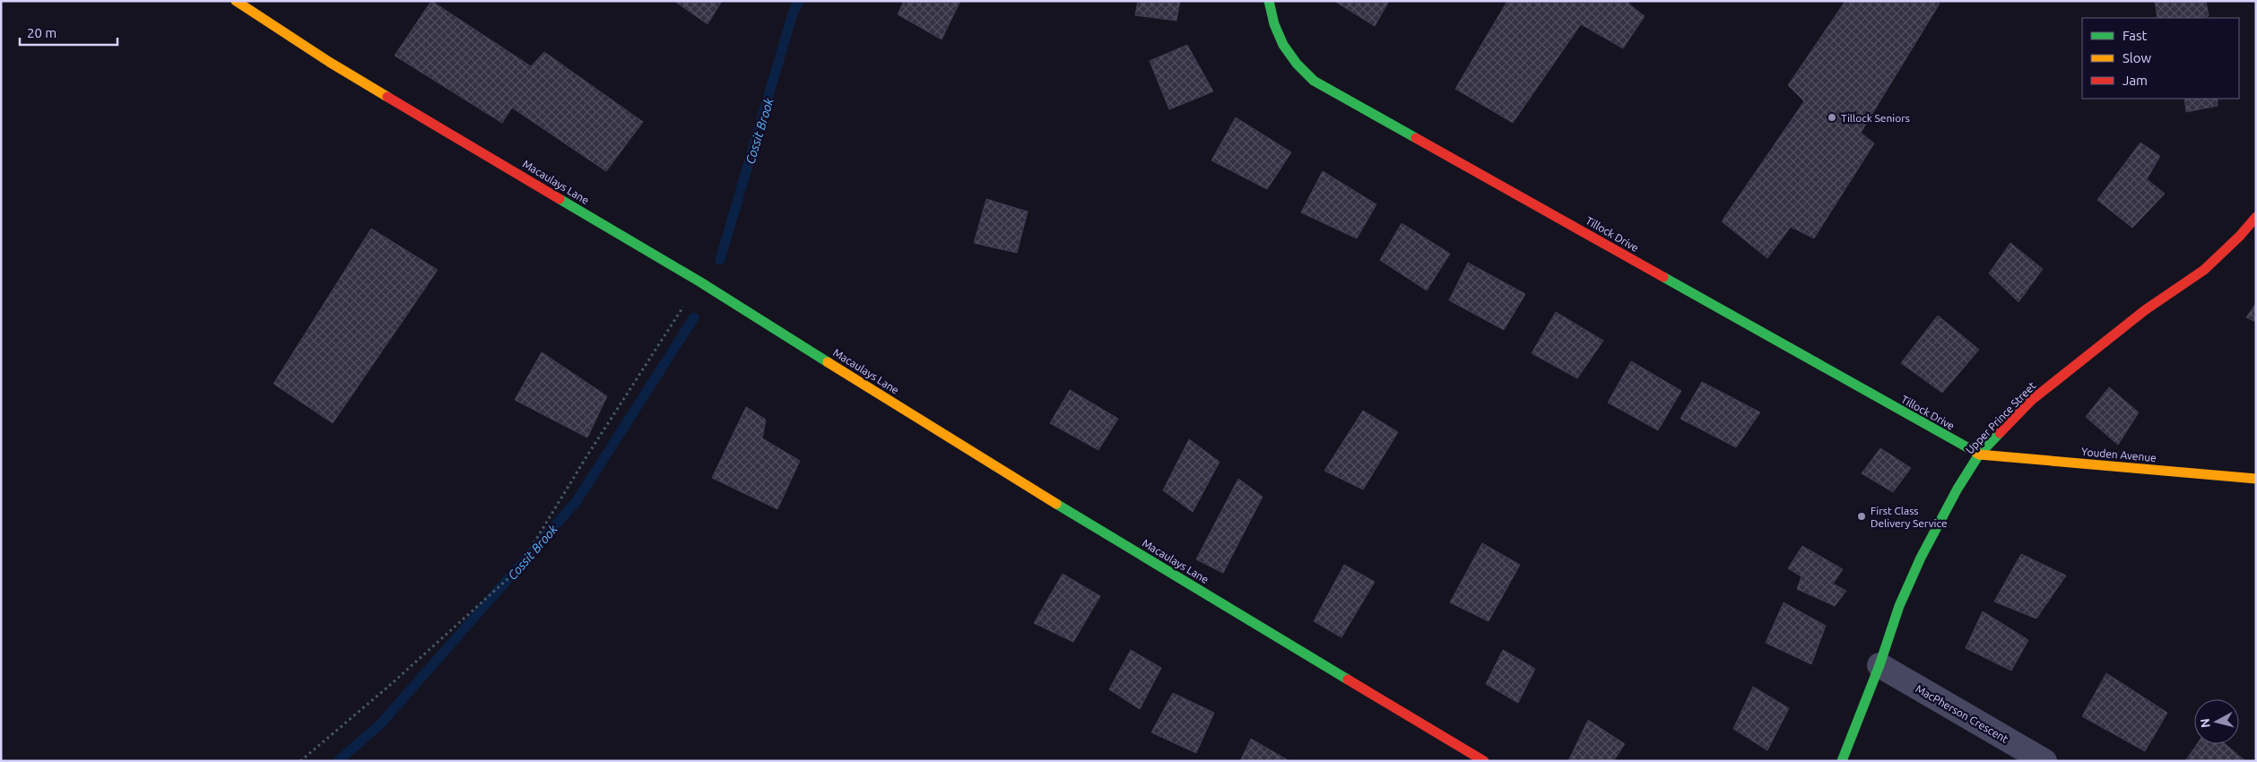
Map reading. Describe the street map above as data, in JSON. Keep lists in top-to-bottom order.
{
  "streets": {
    "street": [
      "Macaulays Lane",
      "Tillock Drive",
      "Upper Prince Street",
      "Youden Avenue",
      "MacPherson Crescent"
    ]
  },
  "crossings": [
    ["Tillock Drive", "Upper Prince Street"],
    ["Tillock Drive", "Youden Avenue"],
    ["Upper Prince Street", "Youden Avenue"],
    ["Upper Prince Street", "MacPherson Crescent"]
  ],
  "water": ["Cossit Brook"],
  "places": ["Tillock Seniors", "First Class Delivery Service"],
  "legend": ["Fast", "Slow", "Jam"],
  "scale_bar": "20 m",
  "north": "left"
}
